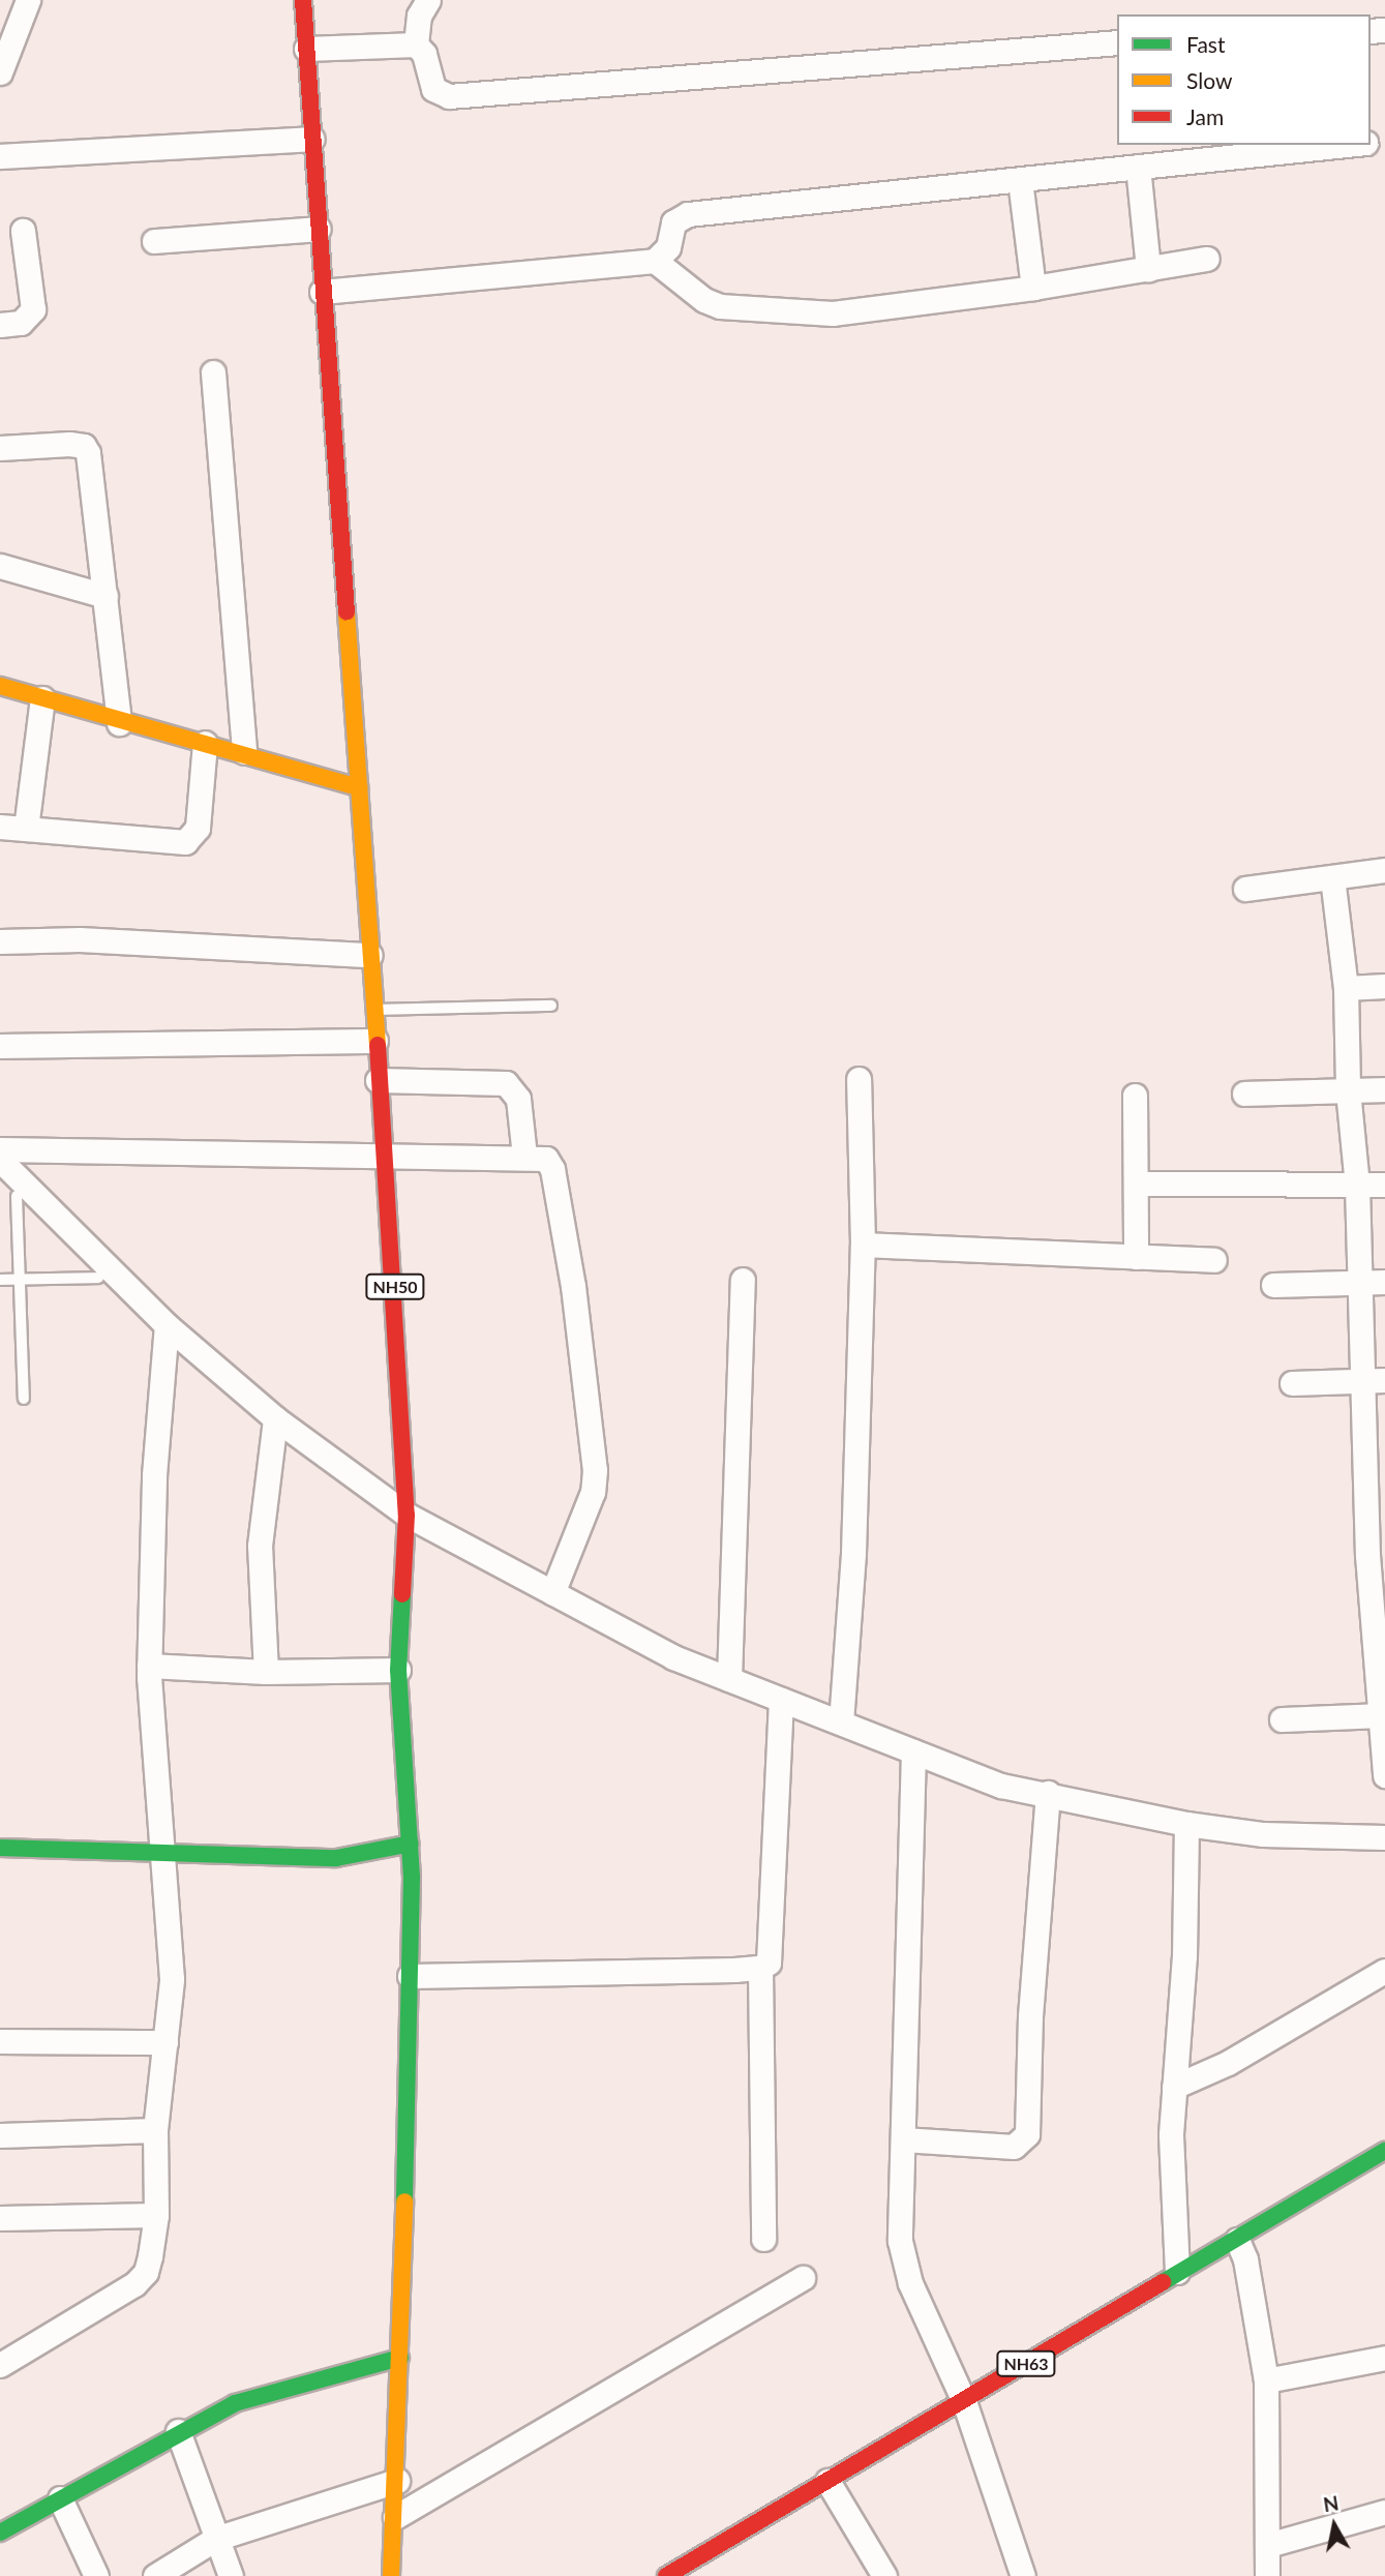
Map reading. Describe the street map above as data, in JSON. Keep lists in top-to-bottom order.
{
  "streets": {
    "main road": ["NH50", "NH63"]
  },
  "legend": ["Fast", "Slow", "Jam"],
  "north": "top"
}
